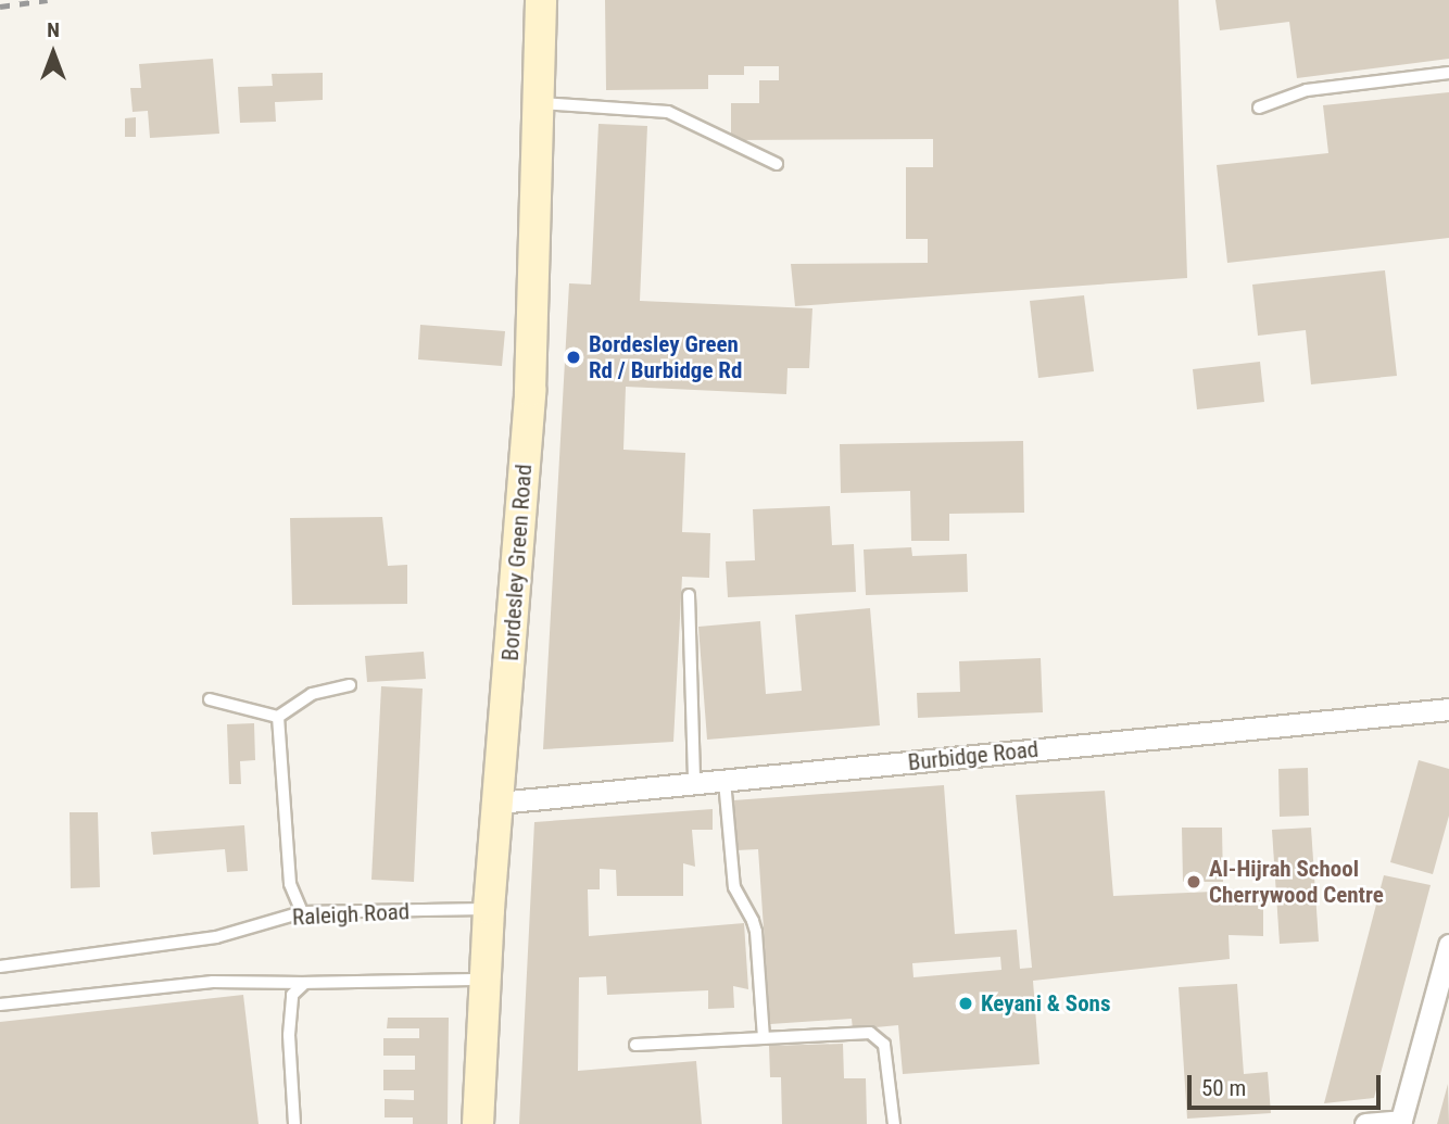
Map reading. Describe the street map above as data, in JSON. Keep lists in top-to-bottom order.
{
  "streets": {
    "main road": ["Bordesley Green Road"],
    "street": ["Burbidge Road"],
    "lane": ["Raleigh Road"]
  },
  "crossings": [
    ["Bordesley Green Road", "Burbidge Road"],
    ["Bordesley Green Road", "Raleigh Road"]
  ],
  "places": ["Bordesley Green Rd / Burbidge Rd", "Al-Hijrah School Cherrywood Centre", "Keyani & Sons"],
  "scale_bar": "50 m",
  "north": "top"
}
